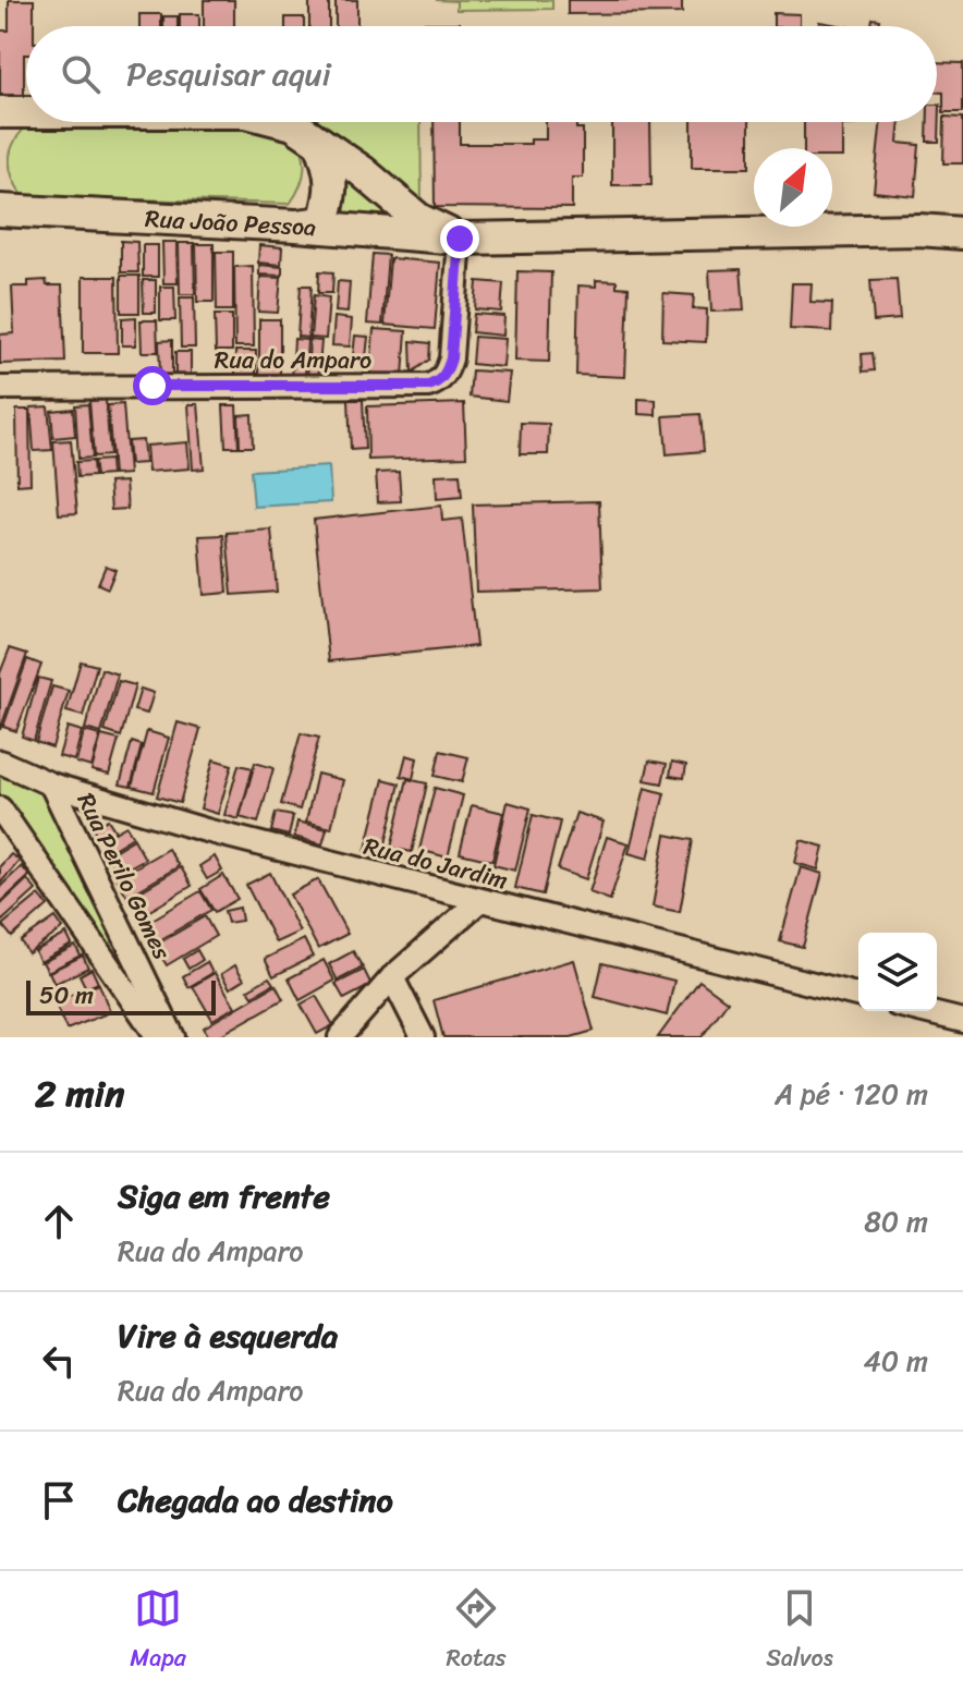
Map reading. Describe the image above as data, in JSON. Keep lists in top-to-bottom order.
{
  "streets": {
    "main road": ["Rua João Pessoa"],
    "street": ["Rua do Amparo", "Rua do Jardim", "Rua Perilo Gomes"]
  },
  "crossings": [
    ["Rua João Pessoa", "Rua do Amparo"],
    ["Rua do Jardim", "Rua Perilo Gomes"]
  ],
  "scale_bar": "50 m",
  "north": "top right",
  "page": {
    "search": "Pesquisar aqui",
    "scale": "50 m",
    "heading": ["2 min", "A pé · 120 m"],
    "list": [
      ["Siga em frente", "Rua do Amparo", "80 m"],
      ["Vire à esquerda", "Rua do Amparo", "40 m"],
      "Chegada ao destino"
    ],
    "nav": ["Mapa", "Rotas", "Salvos"]
  }
}
